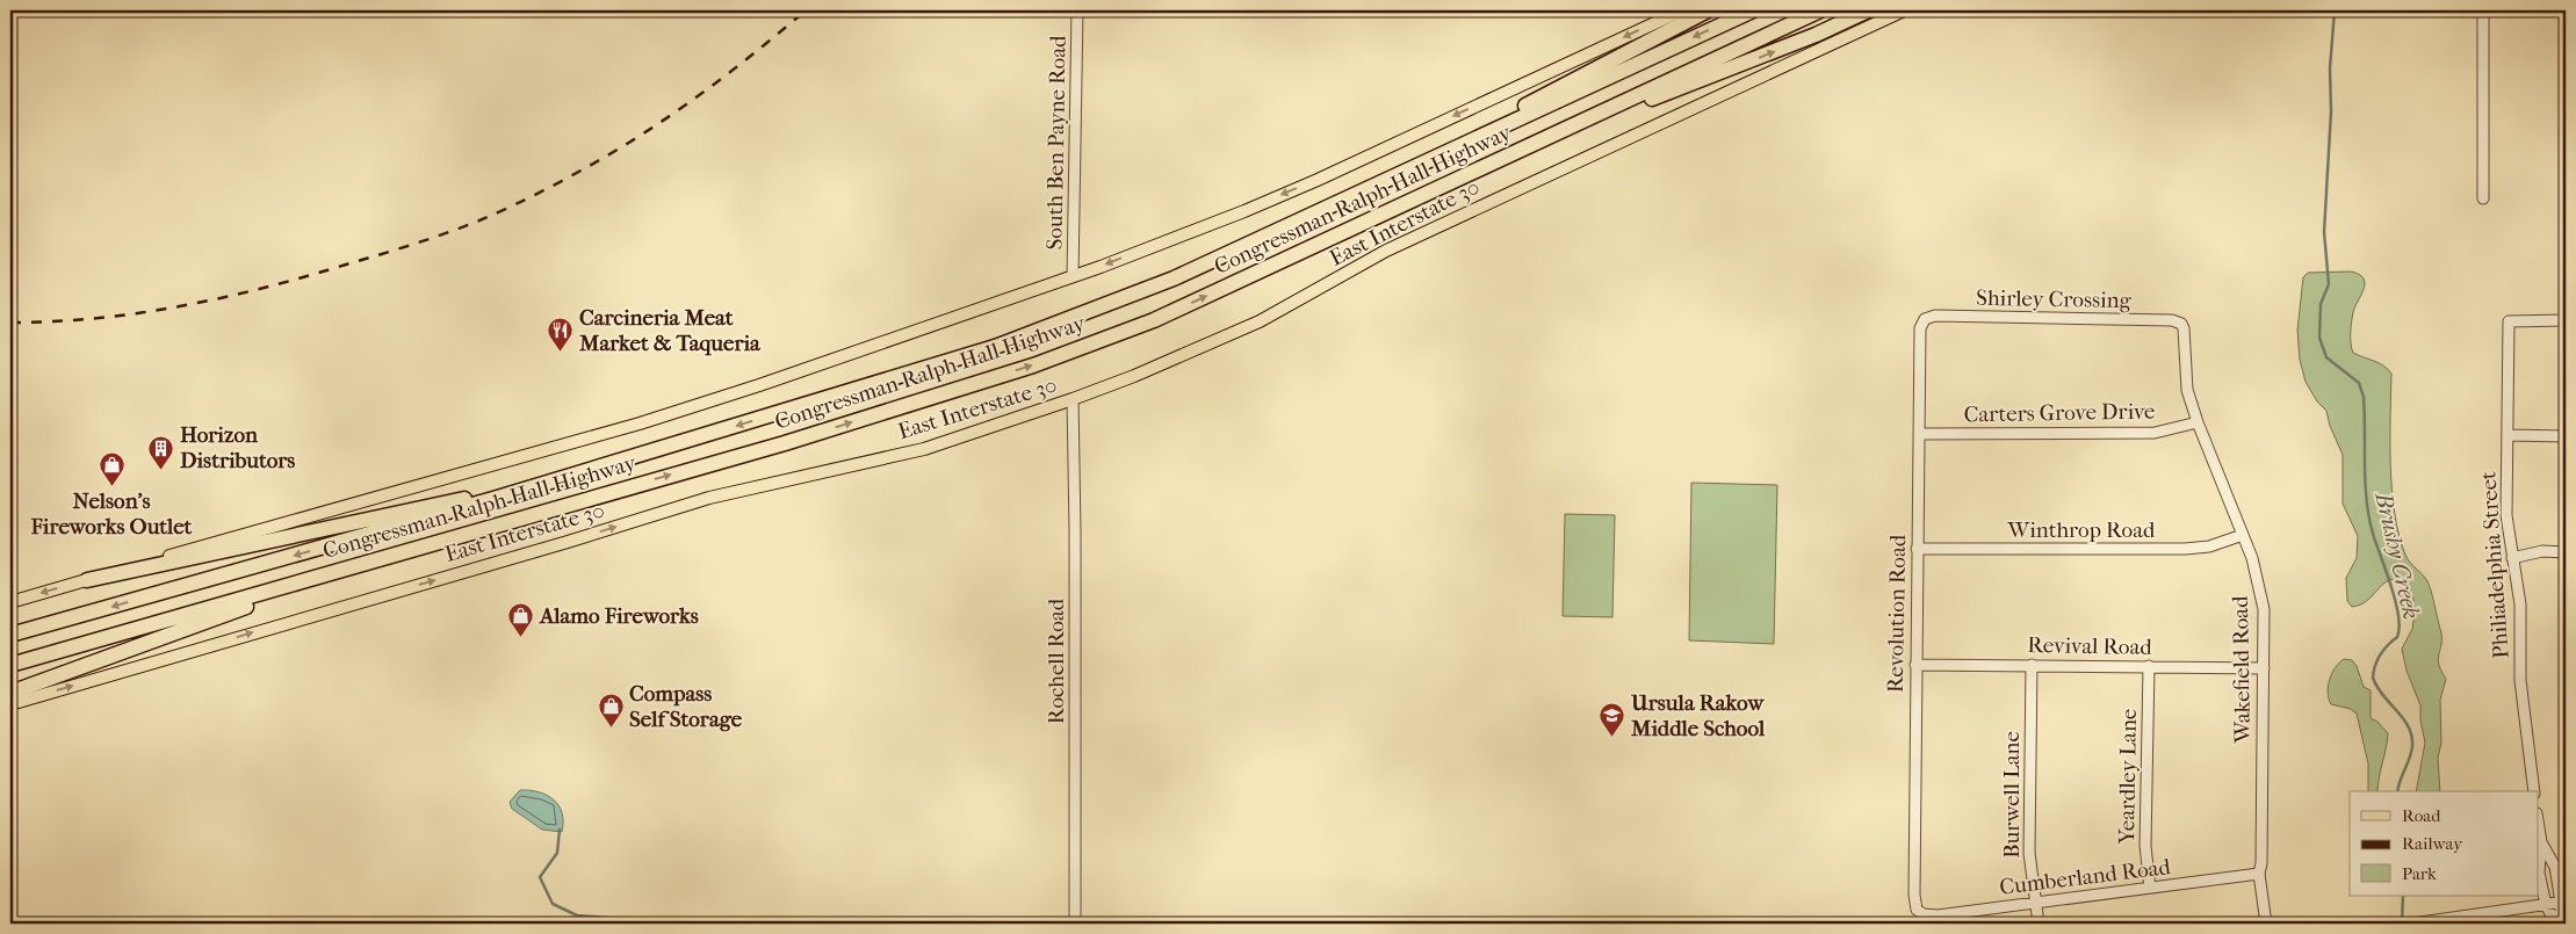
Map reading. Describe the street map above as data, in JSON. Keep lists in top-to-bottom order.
{
  "streets": {
    "highway": ["Congressman Ralph Hall Highway"],
    "main road": ["East Interstate 30"],
    "street": [
      "South Ben Payne Road",
      "Shirley Crossing",
      "Carters Grove Drive",
      "Winthrop Road",
      "Philiadelphia Street",
      "Revolution Road",
      "Revival Road",
      "Rochell Road",
      "Wakefield Road",
      "Yeardley Lane",
      "Burwell Lane",
      "Cumberland Road"
    ]
  },
  "crossings": [
    ["East Interstate 30", "Rochell Road"],
    ["Shirley Crossing", "Revolution Road"],
    ["Shirley Crossing", "Wakefield Road"],
    ["Carters Grove Drive", "Revolution Road"],
    ["Carters Grove Drive", "Wakefield Road"],
    ["Winthrop Road", "Revolution Road"],
    ["Winthrop Road", "Wakefield Road"],
    ["Revolution Road", "Revival Road"],
    ["Revolution Road", "Cumberland Road"],
    ["Revival Road", "Wakefield Road"],
    ["Revival Road", "Yeardley Lane"],
    ["Revival Road", "Burwell Lane"],
    ["Wakefield Road", "Cumberland Road"],
    ["Yeardley Lane", "Cumberland Road"],
    ["Burwell Lane", "Cumberland Road"]
  ],
  "water": ["Brushy Creek"],
  "places": {
    "restaurant": ["Carcineria Meat Market & Taqueria"],
    "building": ["Horizon Distributors"],
    "shop": ["Nelson's Fireworks Outlet", "Alamo Fireworks", "Compass Self Storage"],
    "school or university": ["Ursula Rakow Middle School"]
  },
  "legend": ["Road", "Railway", "Park"]
}
